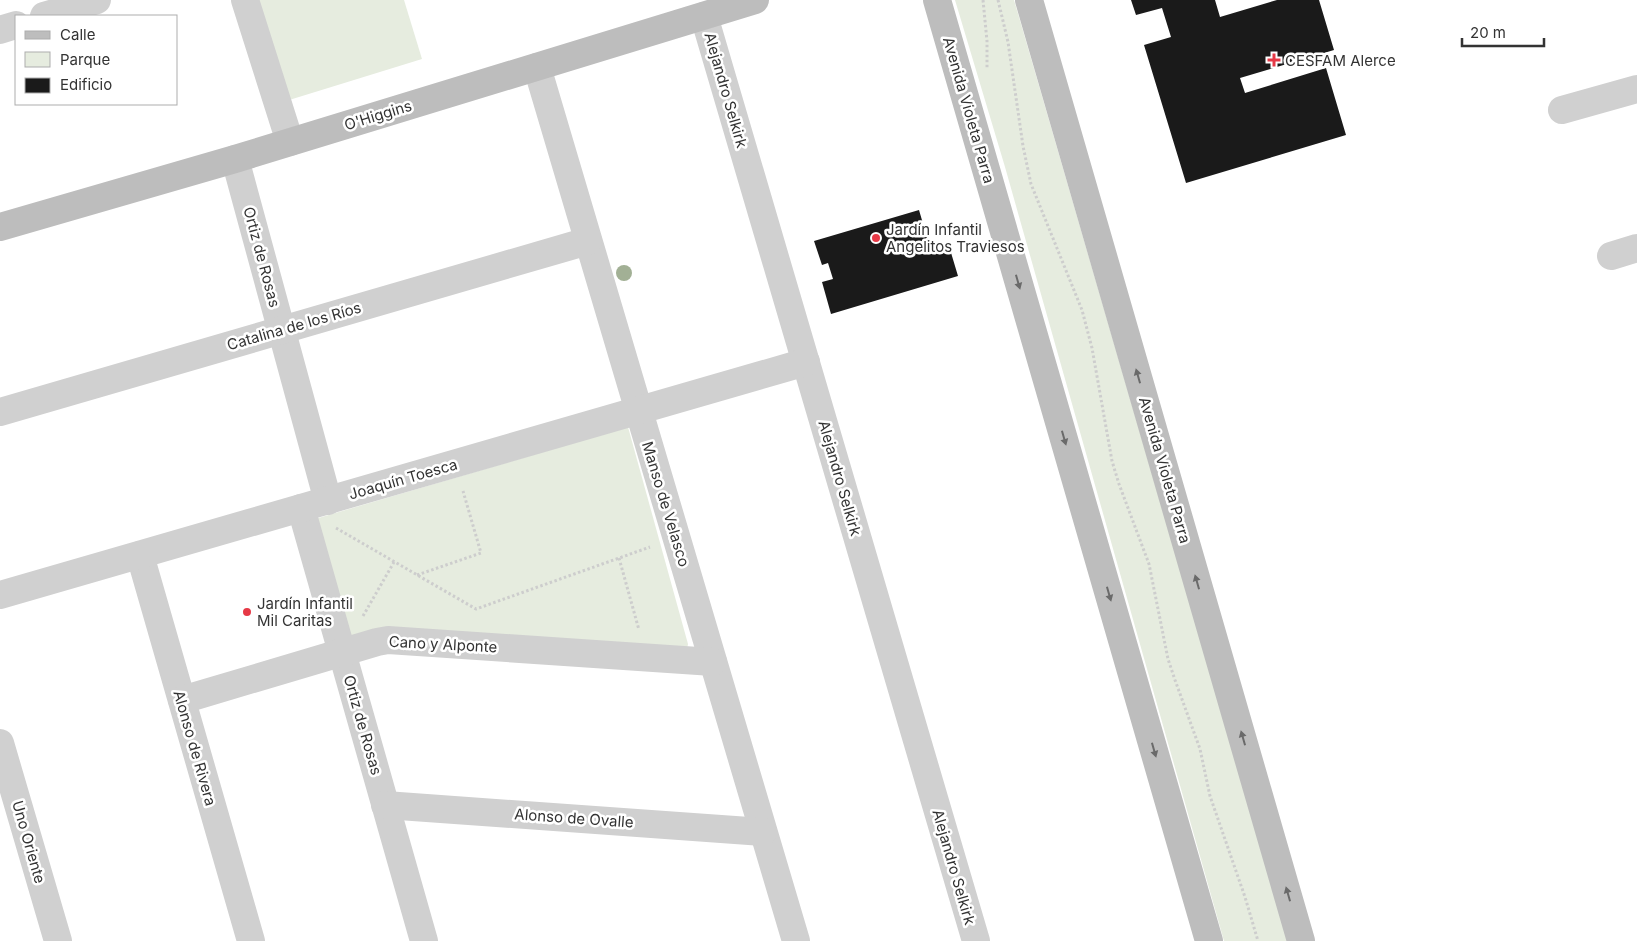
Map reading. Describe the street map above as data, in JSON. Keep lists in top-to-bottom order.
{
  "streets": {
    "main road": ["Avenida Violeta Parra", "O'Higgins"],
    "street": [
      "Alejandro Selkirk",
      "Ortiz de Rosas",
      "Catalina de los Ríos",
      "Joaquín Toesca",
      "Manso de Velasco",
      "Cano y Alponte",
      "Alonso de Rivera",
      "Alonso de Ovalle",
      "Uno Oriente"
    ]
  },
  "crossings": [
    ["Alejandro Selkirk", "O'Higgins"],
    ["Alejandro Selkirk", "Joaquín Toesca"],
    ["O'Higgins", "Ortiz de Rosas"],
    ["O'Higgins", "Manso de Velasco"],
    ["Ortiz de Rosas", "Catalina de los Ríos"],
    ["Ortiz de Rosas", "Joaquín Toesca"],
    ["Ortiz de Rosas", "Cano y Alponte"],
    ["Ortiz de Rosas", "Alonso de Ovalle"],
    ["Catalina de los Ríos", "Manso de Velasco"],
    ["Joaquín Toesca", "Manso de Velasco"],
    ["Joaquín Toesca", "Alonso de Rivera"],
    ["Manso de Velasco", "Cano y Alponte"],
    ["Manso de Velasco", "Alonso de Ovalle"],
    ["Cano y Alponte", "Alonso de Rivera"]
  ],
  "places": {
    "health": ["CESFAM Alerce"],
    "other": ["Jardín Infantil Angelitos Traviesos", "Jardín Infantil Mil Caritas"]
  },
  "legend": ["Calle", "Parque", "Edificio"],
  "scale_bar": "20 m"
}
